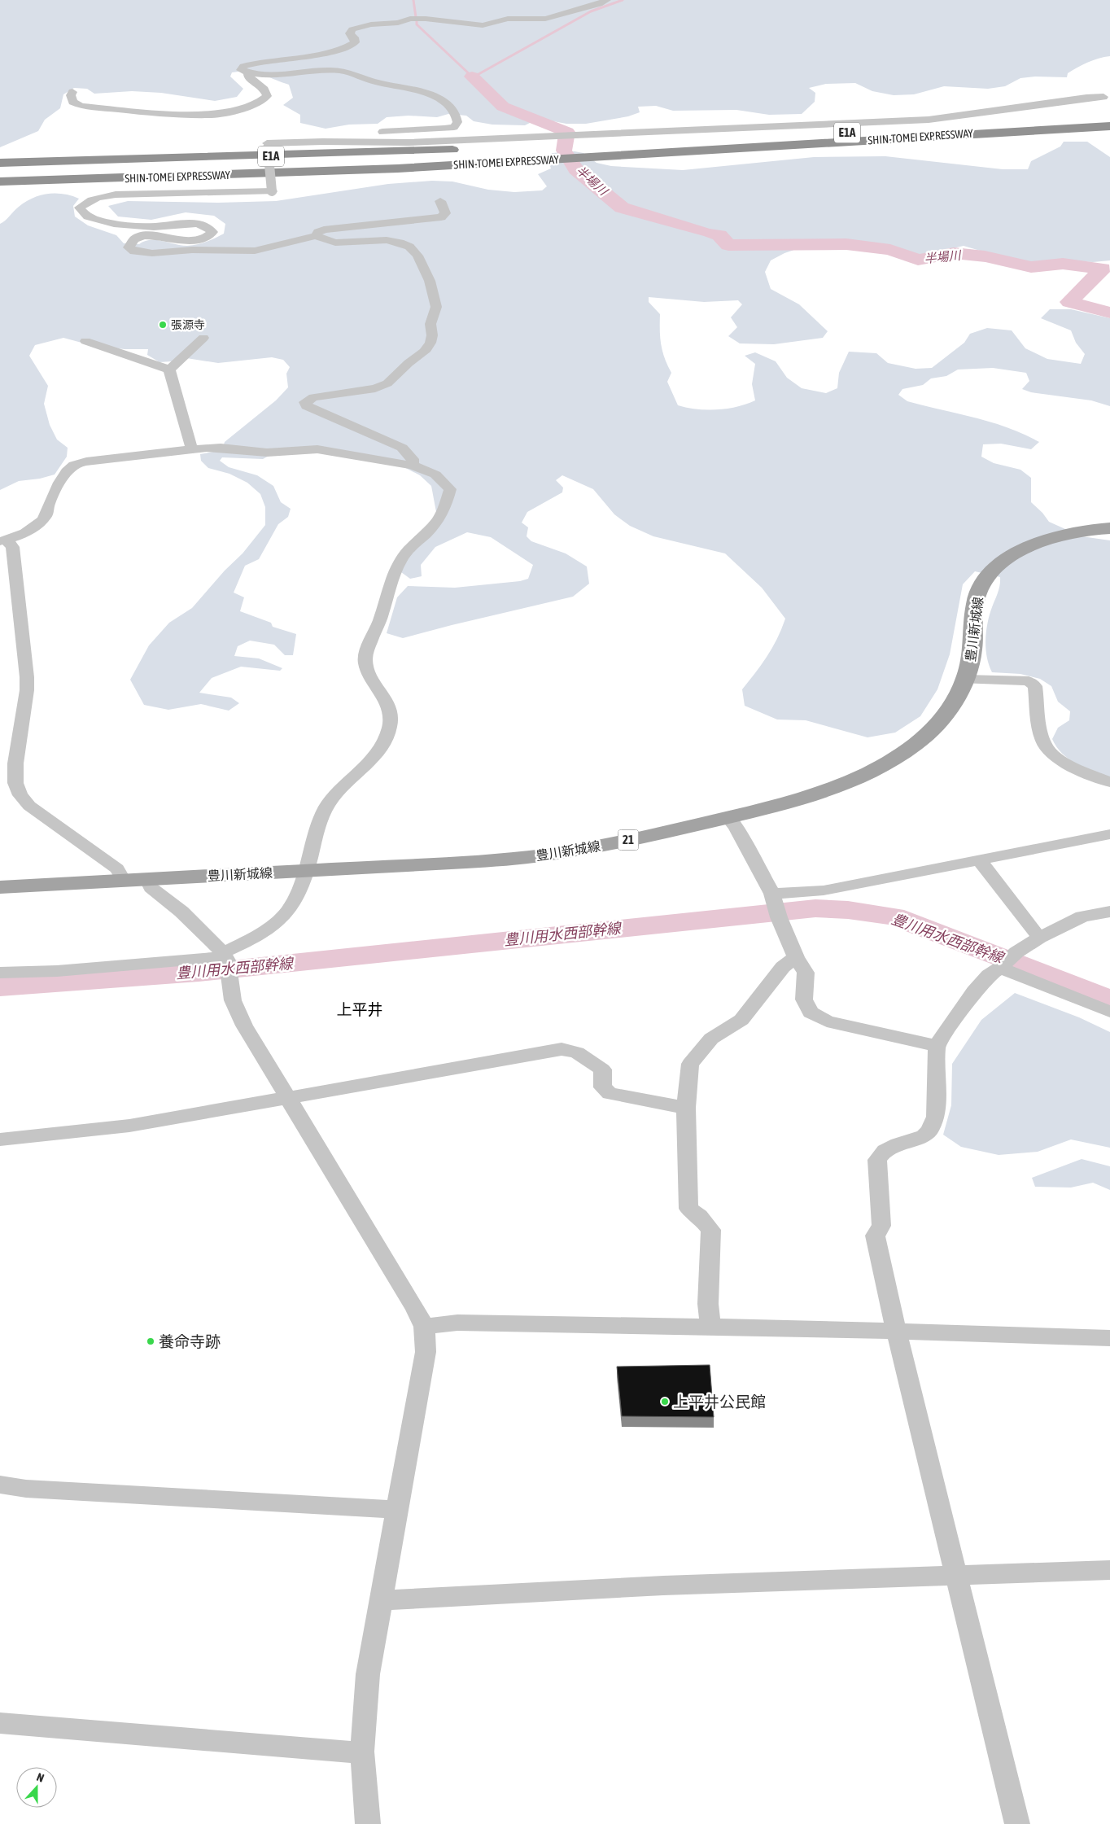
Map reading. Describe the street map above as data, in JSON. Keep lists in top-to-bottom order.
{
  "streets": {
    "highway": ["E1A", "SHIN-TOMEI EXPRESSWAY"],
    "main road": ["豊川新城線", "21"]
  },
  "districts": ["上平井"],
  "water": ["半場川", "豊川用水西部幹線"],
  "places": ["張源寺", "養命寺跡", "上平井公民館"],
  "north": "top"
}
